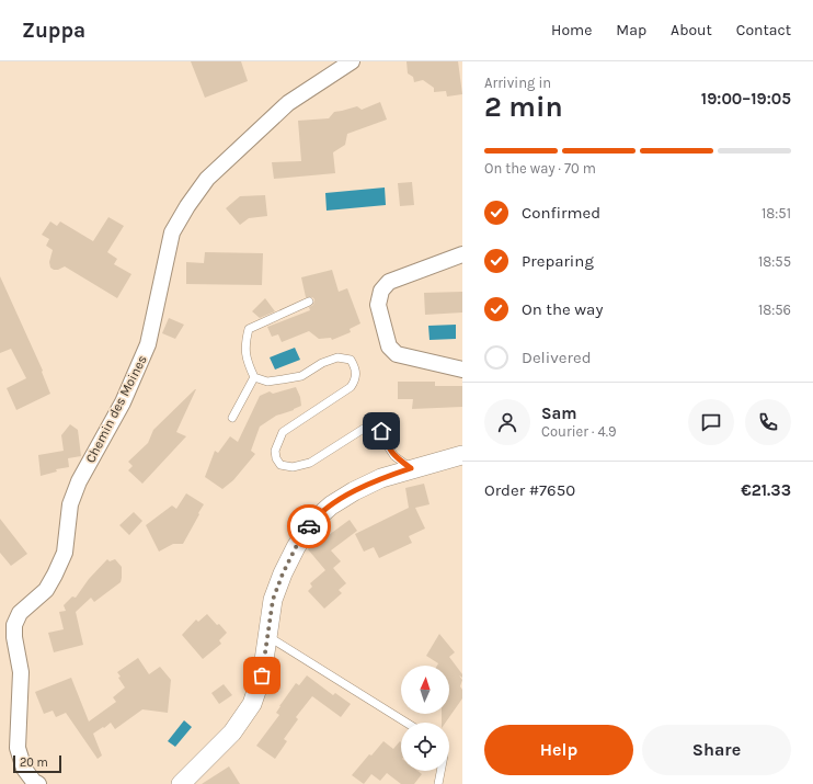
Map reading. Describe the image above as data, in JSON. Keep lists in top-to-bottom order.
{
  "streets": {
    "street": ["Chemin des Moines"]
  },
  "scale_bar": "20 m",
  "north": "top",
  "page": {
    "header": "Zuppa",
    "nav": [
      "Home",
      "Map",
      "About",
      "Contact"
    ],
    "heading": ["2 min", "Arriving in", "19:00–19:05"],
    "panel": [
      "Sam",
      "Courier · 4.9",
      "Order #7650",
      "€21.33"
    ],
    "bar": "On the way · 70 m",
    "list": [
      ["Confirmed", "18:51"],
      ["Preparing", "18:55"],
      ["On the way", "18:56"],
      "Delivered"
    ],
    "buttons": ["Help", "Share"],
    "scale": "20 m"
  }
}
